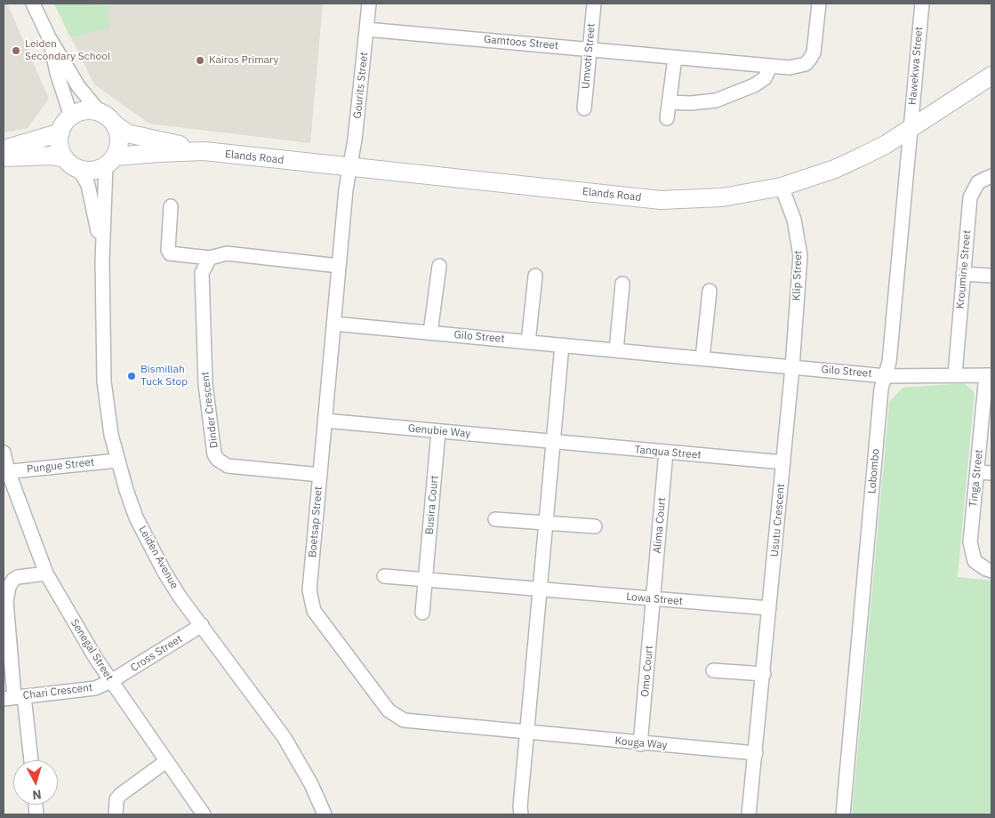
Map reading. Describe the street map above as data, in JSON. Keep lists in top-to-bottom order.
{
  "streets": {
    "street": [
      "Gamtoos Street",
      "Umvoti Street",
      "Hawekwa Street",
      "Gourits Street",
      "Elands Road",
      "Kroumirie Street",
      "Klip Street",
      "Gilo Street",
      "Dinder Crescent",
      "Genubie Way",
      "Tanqua Street",
      "Pungue Street",
      "Lobombo",
      "Tinga Street",
      "Busira Court",
      "Usutu Crescent",
      "Boetsap Street",
      "Alima Court",
      "Leiden Avenue",
      "Lowa Street",
      "Senegal Street",
      "Cross Street",
      "Omo Court",
      "Chari Crescent",
      "Kouga Way"
    ]
  },
  "crossings": [
    ["Gamtoos Street", "Umvoti Street"],
    ["Gamtoos Street", "Gourits Street"],
    ["Hawekwa Street", "Elands Road"],
    ["Hawekwa Street", "Lobombo"],
    ["Gourits Street", "Elands Road"],
    ["Gourits Street", "Boetsap Street"],
    ["Elands Road", "Klip Street"],
    ["Elands Road", "Lobombo"],
    ["Elands Road", "Boetsap Street"],
    ["Elands Road", "Leiden Avenue"],
    ["Kroumirie Street", "Gilo Street"],
    ["Klip Street", "Gilo Street"],
    ["Klip Street", "Usutu Crescent"],
    ["Gilo Street", "Lobombo"],
    ["Gilo Street", "Tinga Street"],
    ["Gilo Street", "Usutu Crescent"],
    ["Gilo Street", "Boetsap Street"],
    ["Dinder Crescent", "Boetsap Street"],
    ["Genubie Way", "Tanqua Street"],
    ["Genubie Way", "Busira Court"],
    ["Genubie Way", "Boetsap Street"],
    ["Tanqua Street", "Usutu Crescent"],
    ["Tanqua Street", "Alima Court"],
    ["Pungue Street", "Leiden Avenue"],
    ["Pungue Street", "Senegal Street"],
    ["Usutu Crescent", "Lowa Street"],
    ["Usutu Crescent", "Kouga Way"],
    ["Boetsap Street", "Kouga Way"],
    ["Alima Court", "Lowa Street"],
    ["Alima Court", "Omo Court"],
    ["Leiden Avenue", "Cross Street"],
    ["Lowa Street", "Omo Court"],
    ["Senegal Street", "Cross Street"],
    ["Senegal Street", "Chari Crescent"],
    ["Cross Street", "Chari Crescent"],
    ["Omo Court", "Kouga Way"]
  ],
  "places": ["Leiden Secondary School", "Kairos Primary", "Bismillah Tuck Stop"],
  "north": "bottom"
}
